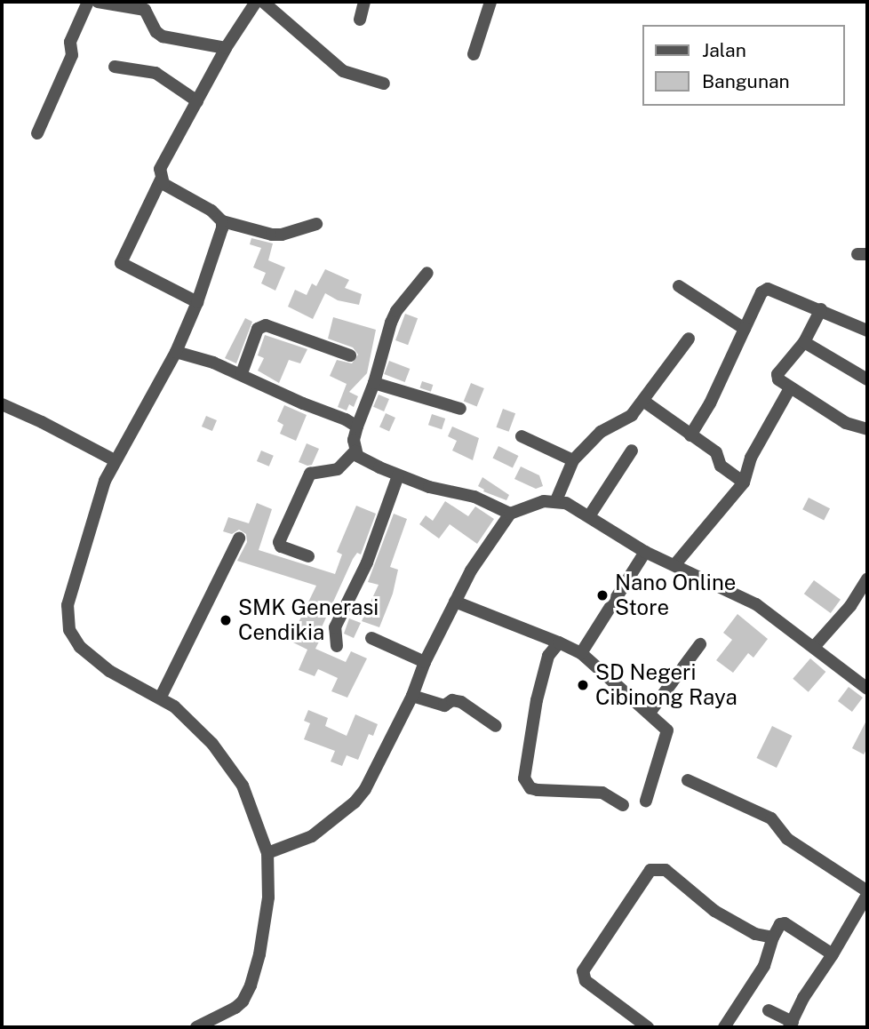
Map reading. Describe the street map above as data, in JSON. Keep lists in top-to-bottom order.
{
  "places": ["Nano Online Store", "SMK Generasi Cendikia", "SD Negeri Cibinong Raya"],
  "legend": ["Jalan", "Bangunan"]
}
